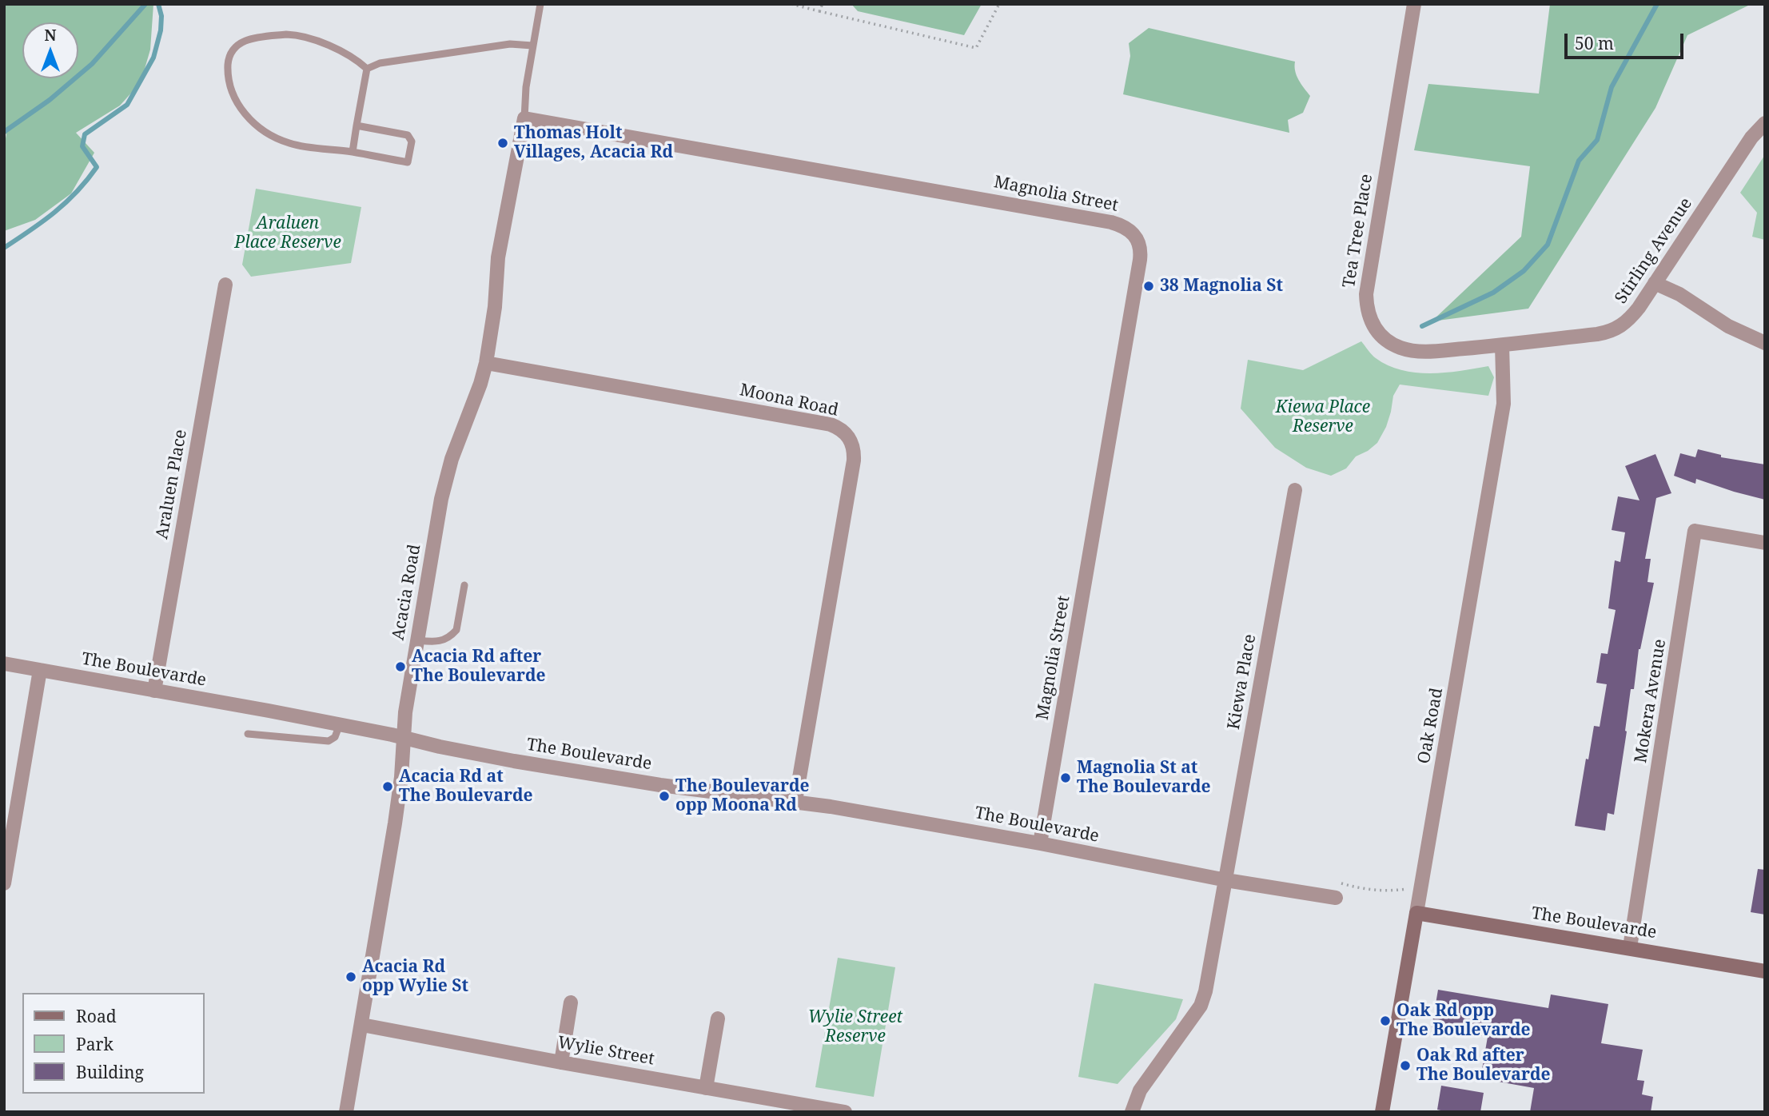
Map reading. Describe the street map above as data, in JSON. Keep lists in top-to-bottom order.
{
  "streets": {
    "street": [
      "Magnolia Street",
      "Tea Tree Place",
      "Stirling Avenue",
      "Moona Road",
      "Araluen Place",
      "Acacia Road",
      "The Boulevarde",
      "Kiewa Place",
      "Mokera Avenue",
      "Oak Road",
      "Wylie Street"
    ]
  },
  "crossings": [
    ["Magnolia Street", "Acacia Road"],
    ["Magnolia Street", "The Boulevarde"],
    ["Tea Tree Place", "Stirling Avenue"],
    ["Tea Tree Place", "Oak Road"],
    ["Stirling Avenue", "Oak Road"],
    ["Moona Road", "Acacia Road"],
    ["Moona Road", "The Boulevarde"],
    ["Araluen Place", "The Boulevarde"],
    ["Acacia Road", "The Boulevarde"],
    ["Acacia Road", "Wylie Street"],
    ["The Boulevarde", "Kiewa Place"],
    ["The Boulevarde", "Mokera Avenue"],
    ["The Boulevarde", "Oak Road"]
  ],
  "parks": ["Araluen Place Reserve", "Kiewa Place Reserve", "Wylie Street Reserve"],
  "places": [
    "Thomas Holt Villages, Acacia Rd",
    "38 Magnolia St",
    "Acacia Rd after The Boulevarde",
    "Magnolia St at The Boulevarde",
    "Acacia Rd at The Boulevarde",
    "The Boulevarde opp Moona Rd",
    "Acacia Rd opp Wylie St",
    "Oak Rd opp The Boulevarde",
    "Oak Rd after The Boulevarde"
  ],
  "legend": ["Road", "Park", "Building"],
  "scale_bar": "50 m",
  "north": "top"
}
